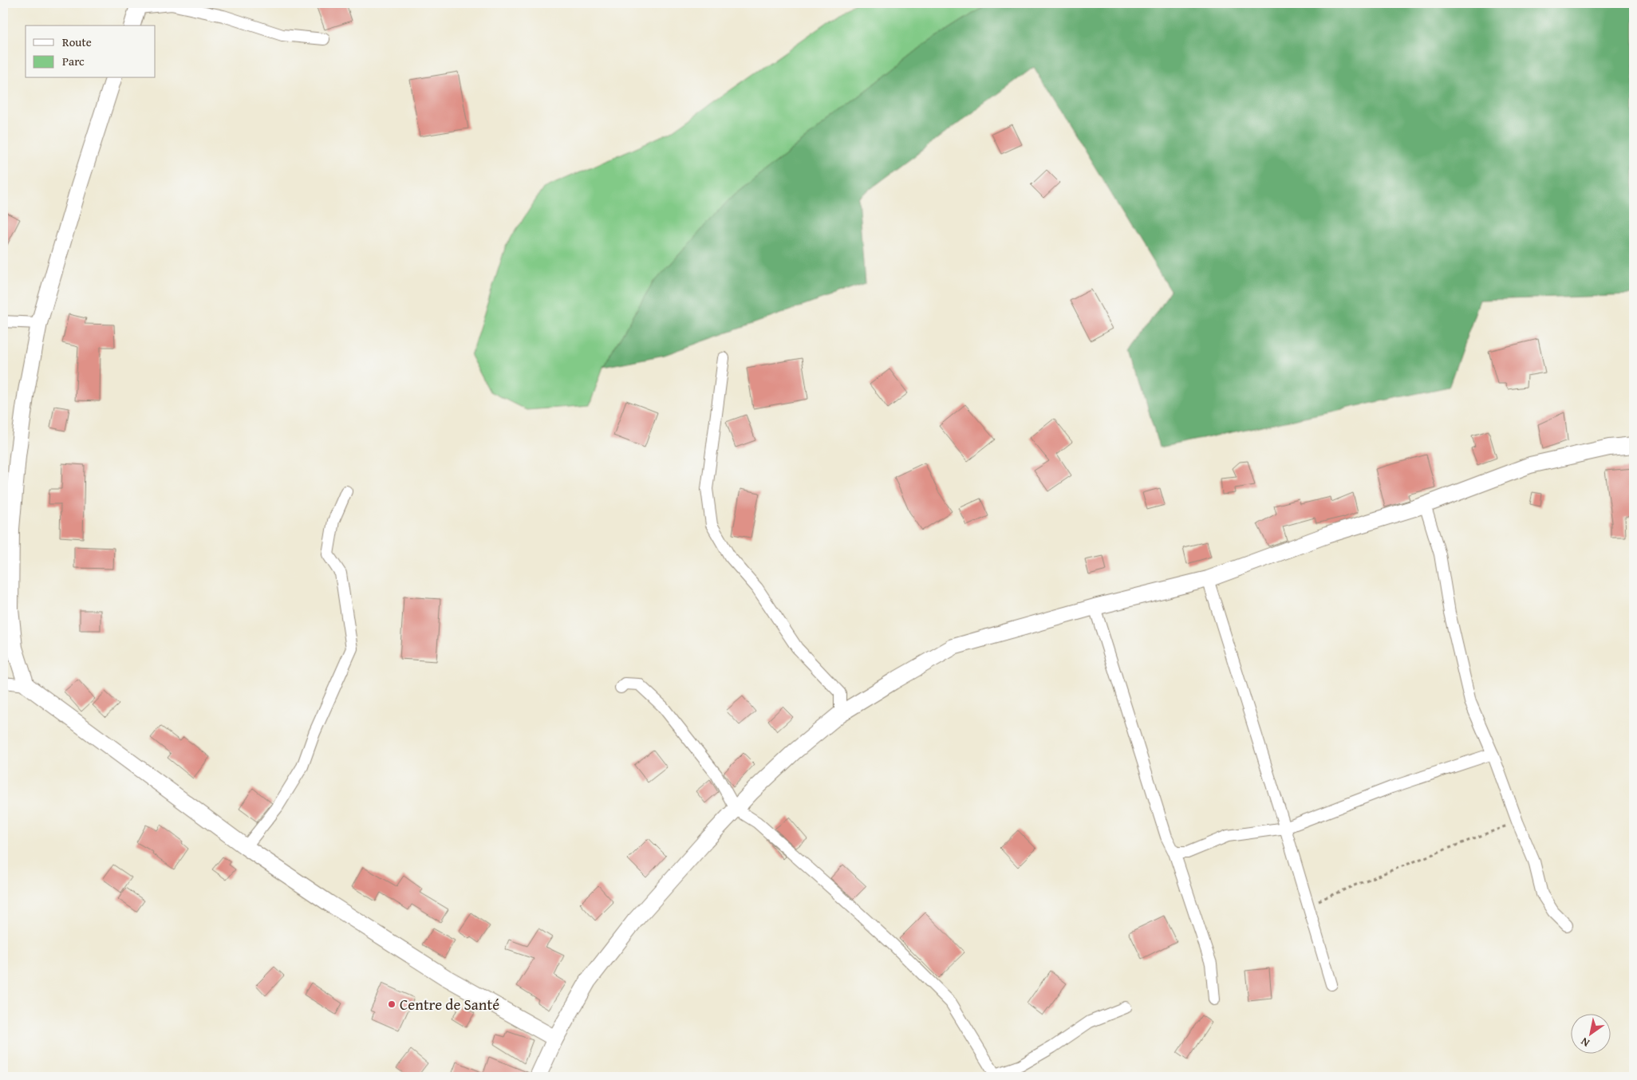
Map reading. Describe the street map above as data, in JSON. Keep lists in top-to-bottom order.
{
  "places": ["Centre de Santé"],
  "legend": ["Route", "Parc"],
  "north": "bottom left"
}
